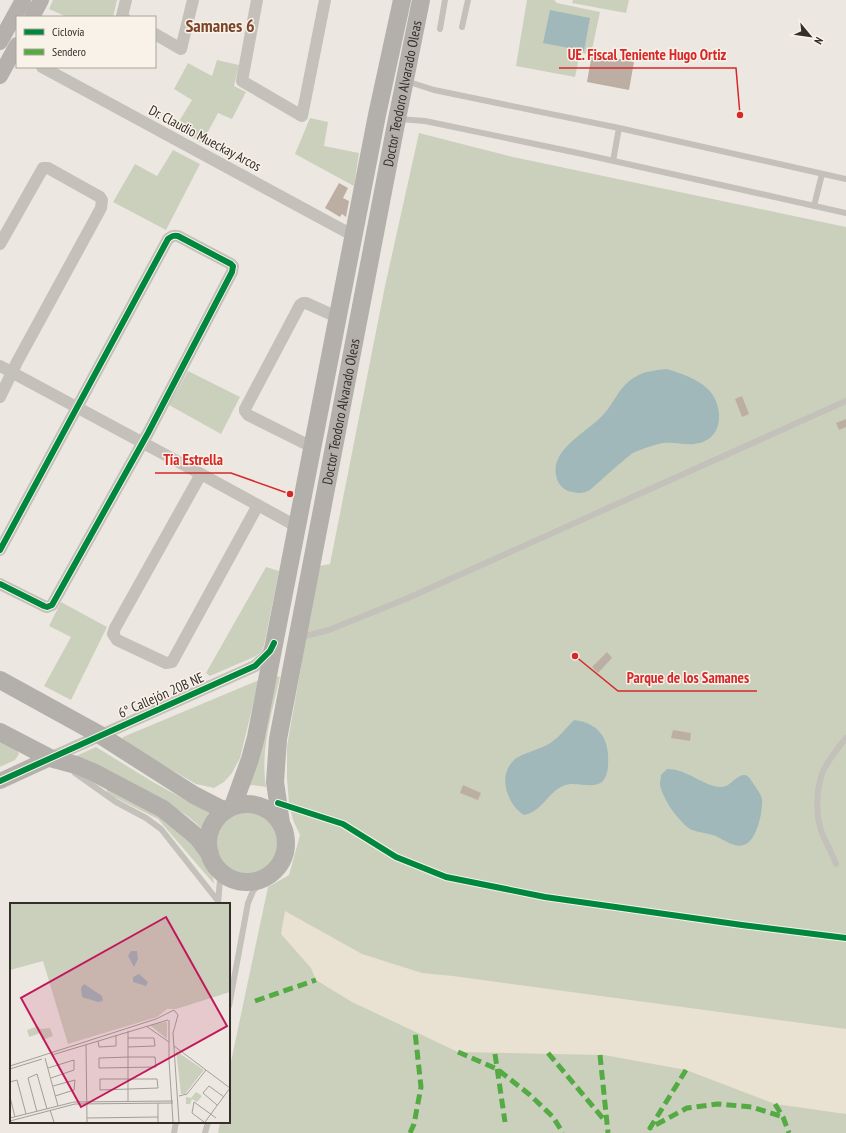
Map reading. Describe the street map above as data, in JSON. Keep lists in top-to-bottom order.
{
  "streets": {
    "main road": ["Doctor Teodoro Alvarado Oleas"],
    "street": ["Dr. Claudio Mueckay Arcos", "6° Callejón 20B NE"]
  },
  "crossings": [
    ["Doctor Teodoro Alvarado Oleas", "Dr. Claudio Mueckay Arcos"],
    ["Doctor Teodoro Alvarado Oleas", "6° Callejón 20B NE"]
  ],
  "districts": ["Samanes 6"],
  "places": ["UE. Fiscal Teniente Hugo Ortiz", "Tía Estrella", "Parque de los Samanes"],
  "legend": ["Ciclovía", "Sendero"],
  "north": "bottom right"
}
